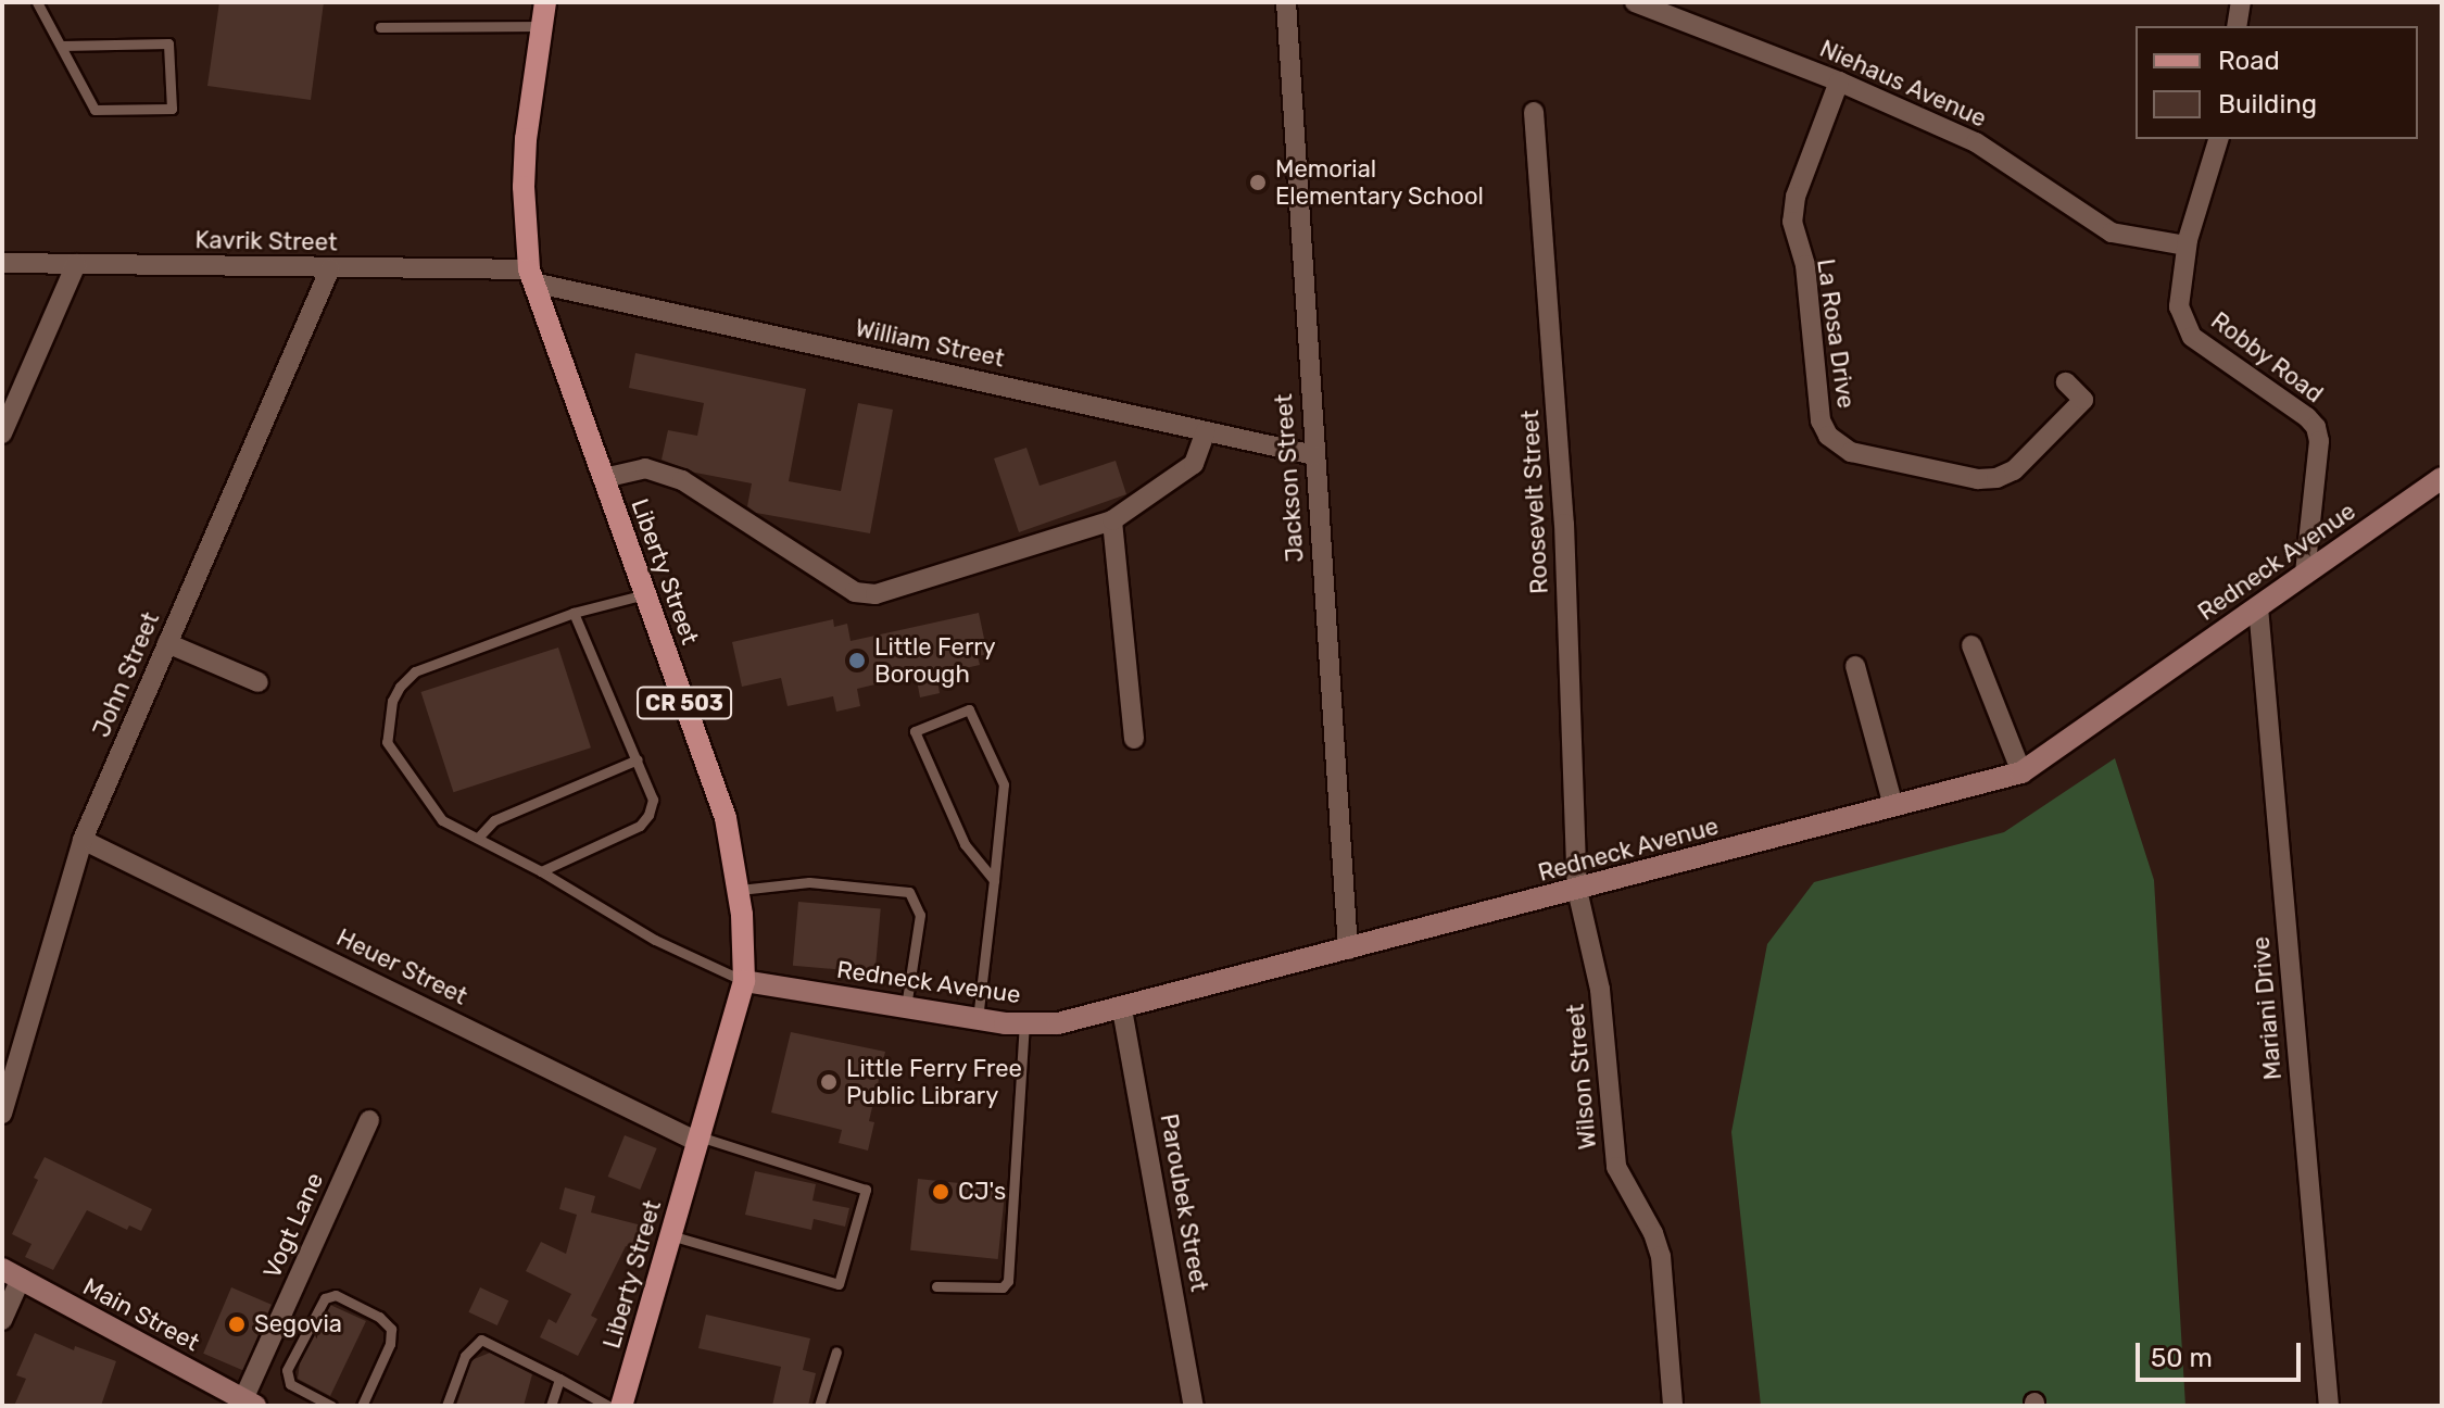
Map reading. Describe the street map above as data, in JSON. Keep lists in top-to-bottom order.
{
  "streets": {
    "main road": ["Liberty Street", "CR 503"],
    "street": [
      "Niehaus Avenue",
      "Kavrik Street",
      "La Rosa Drive",
      "William Street",
      "Robby Road",
      "Jackson Street",
      "Roosevelt Street",
      "Redneck Avenue",
      "John Street",
      "Heuer Street",
      "Mariani Drive",
      "Wilson Street",
      "Paroubek Street",
      "Vogt Lane",
      "Main Street"
    ]
  },
  "crossings": [
    ["Niehaus Avenue", "La Rosa Drive"],
    ["Niehaus Avenue", "Robby Road"],
    ["Kavrik Street", "William Street"],
    ["Kavrik Street", "Liberty Street"],
    ["Kavrik Street", "John Street"],
    ["William Street", "Jackson Street"],
    ["William Street", "Liberty Street"],
    ["Robby Road", "Redneck Avenue"],
    ["Jackson Street", "Redneck Avenue"],
    ["Roosevelt Street", "Redneck Avenue"],
    ["Roosevelt Street", "Wilson Street"],
    ["Redneck Avenue", "Liberty Street"],
    ["Redneck Avenue", "Mariani Drive"],
    ["Redneck Avenue", "Wilson Street"],
    ["Redneck Avenue", "Paroubek Street"],
    ["Liberty Street", "Heuer Street"],
    ["John Street", "Heuer Street"],
    ["Vogt Lane", "Main Street"]
  ],
  "places": [
    "Memorial Elementary School",
    "Little Ferry Borough",
    "Little Ferry Free Public Library",
    "CJ's",
    "Segovia"
  ],
  "legend": ["Road", "Building"],
  "scale_bar": "50 m"
}
